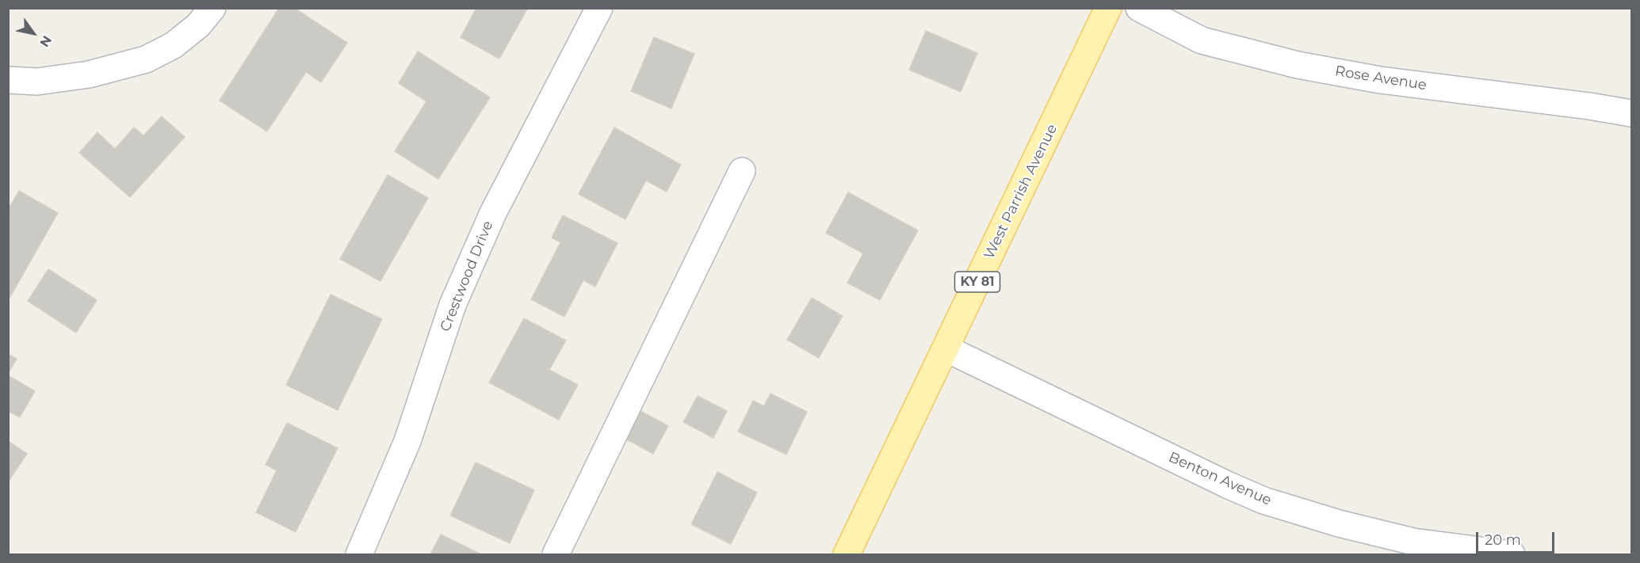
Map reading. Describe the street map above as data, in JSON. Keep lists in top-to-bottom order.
{
  "streets": {
    "main road": ["West Parrish Avenue", "KY 81"],
    "street": ["Rose Avenue", "Crestwood Drive", "Benton Avenue"]
  },
  "crossings": [
    ["West Parrish Avenue", "Benton Avenue"]
  ],
  "scale_bar": "20 m",
  "north": "bottom right"
}
